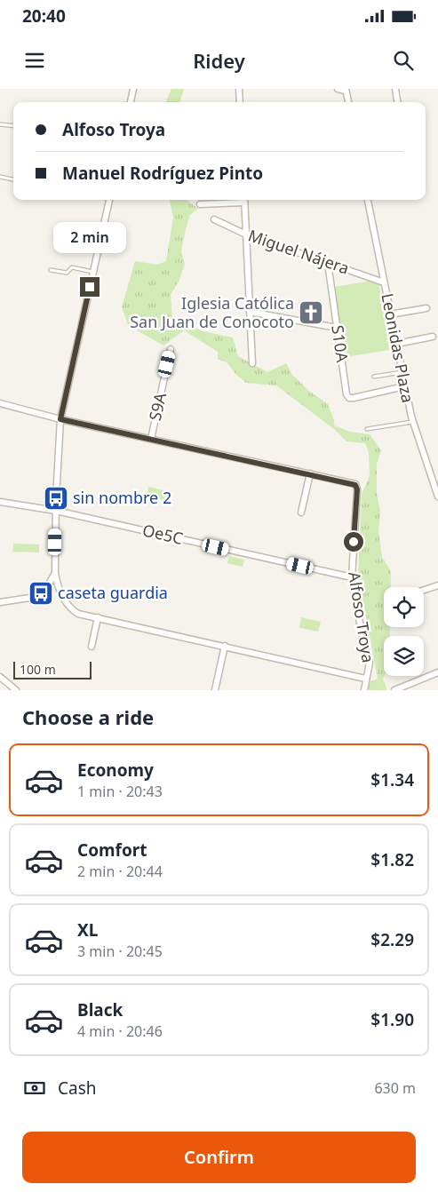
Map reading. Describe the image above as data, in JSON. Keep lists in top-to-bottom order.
{
  "streets": {
    "street": [
      "Miguel Nájera",
      "S10A",
      "Leonidas Plaza",
      "S9A",
      "Oe5C",
      "Alfoso Troya"
    ]
  },
  "crossings": [
    ["Miguel Nájera", "S10A"],
    ["Miguel Nájera", "Leonidas Plaza"],
    ["S10A", "Leonidas Plaza"],
    ["Oe5C", "Alfoso Troya"]
  ],
  "places": {
    "church": ["Iglesia Católica San Juan de Conocoto"],
    "bus stop": ["sin nombre 2", "caseta guardia"]
  },
  "scale_bar": "100 m",
  "page": {
    "status": "20:40",
    "header": "Ridey",
    "banner": ["Alfoso Troya", "Manuel Rodríguez Pinto"],
    "bubble": "2 min",
    "scale": "100 m",
    "heading": "Choose a ride",
    "list": [
      {
        "name": "Economy",
        "note": "1 min · 20:43",
        "value": "$1.34"
      },
      {
        "name": "Comfort",
        "note": "2 min · 20:44",
        "value": "$1.82"
      },
      {
        "name": "XL",
        "note": "3 min · 20:45",
        "value": "$2.29"
      },
      {
        "name": "Black",
        "note": "4 min · 20:46",
        "value": "$1.90"
      }
    ],
    "pay": ["Cash", "630 m"],
    "buttons": "Confirm"
  }
}
